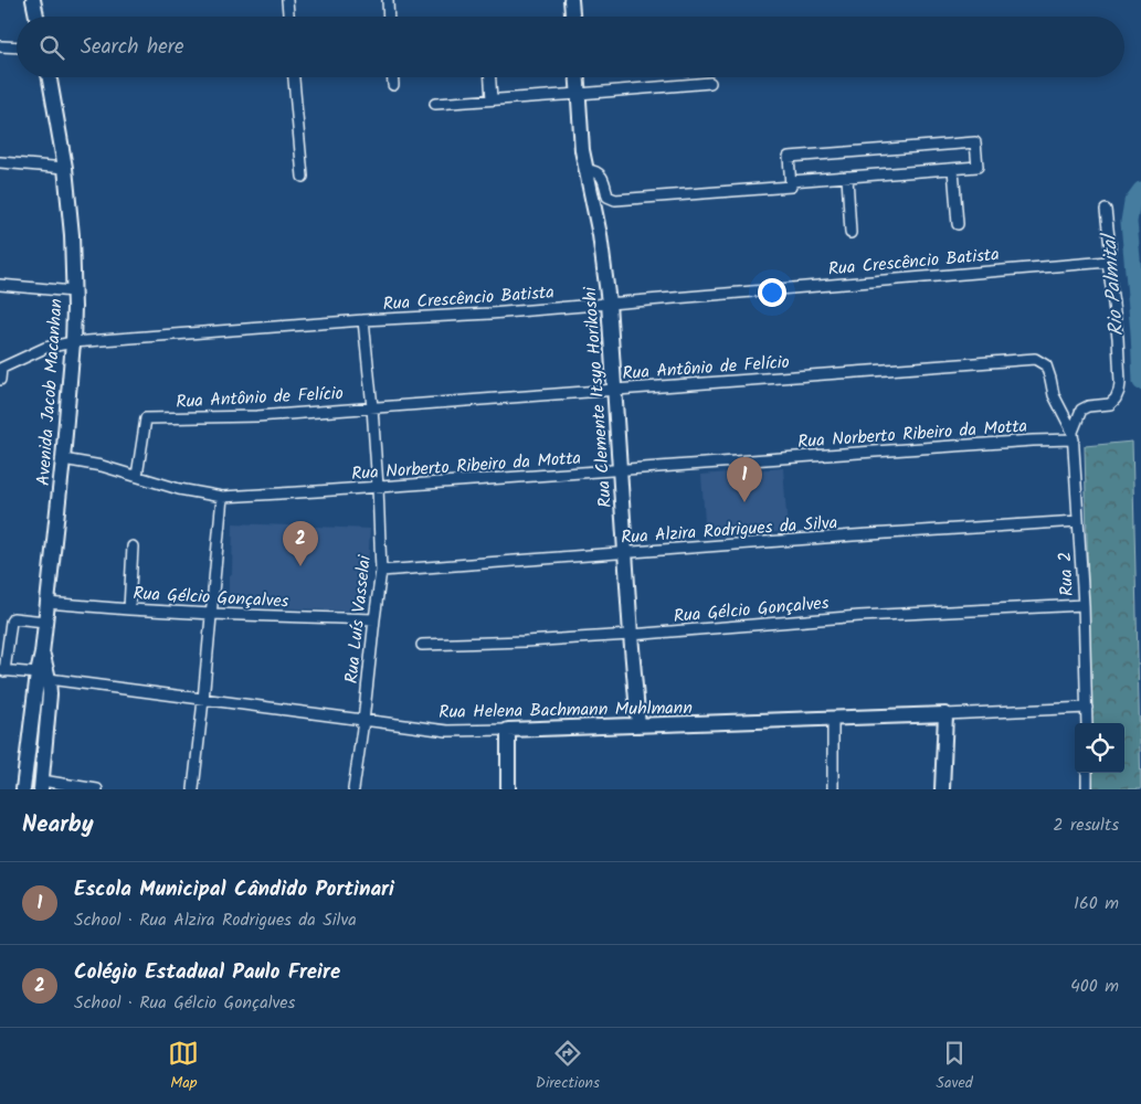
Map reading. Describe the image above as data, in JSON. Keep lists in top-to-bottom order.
{
  "streets": {
    "street": [
      "Rua Crescêncio Batista",
      "Rua Antônio de Felício",
      "Avenida Jacob Macanhan",
      "Rua Clemente Itsyo Horikoshi",
      "Rua Norberto Ribeiro da Motta",
      "Rua Alzira Rodrigues da Silva",
      "Rua 2",
      "Rua Gélcio Gonçalves",
      "Rua Luís Vasselai",
      "Rua Helena Bachmann Muhlmann"
    ]
  },
  "crossings": [
    ["Rua Crescêncio Batista", "Avenida Jacob Macanhan"],
    ["Rua Crescêncio Batista", "Rua Clemente Itsyo Horikoshi"],
    ["Rua Crescêncio Batista", "Rua Luís Vasselai"],
    ["Rua Antônio de Felício", "Rua Clemente Itsyo Horikoshi"],
    ["Rua Antônio de Felício", "Rua Norberto Ribeiro da Motta"],
    ["Rua Antônio de Felício", "Rua 2"],
    ["Rua Antônio de Felício", "Rua Luís Vasselai"],
    ["Avenida Jacob Macanhan", "Rua Norberto Ribeiro da Motta"],
    ["Avenida Jacob Macanhan", "Rua Gélcio Gonçalves"],
    ["Avenida Jacob Macanhan", "Rua Helena Bachmann Muhlmann"],
    ["Rua Clemente Itsyo Horikoshi", "Rua Norberto Ribeiro da Motta"],
    ["Rua Clemente Itsyo Horikoshi", "Rua Alzira Rodrigues da Silva"],
    ["Rua Clemente Itsyo Horikoshi", "Rua Gélcio Gonçalves"],
    ["Rua Clemente Itsyo Horikoshi", "Rua Helena Bachmann Muhlmann"],
    ["Rua Norberto Ribeiro da Motta", "Rua 2"],
    ["Rua Norberto Ribeiro da Motta", "Rua Luís Vasselai"],
    ["Rua Alzira Rodrigues da Silva", "Rua 2"],
    ["Rua Alzira Rodrigues da Silva", "Rua Luís Vasselai"],
    ["Rua 2", "Rua Gélcio Gonçalves"],
    ["Rua 2", "Rua Helena Bachmann Muhlmann"],
    ["Rua Gélcio Gonçalves", "Rua Luís Vasselai"],
    ["Rua Luís Vasselai", "Rua Helena Bachmann Muhlmann"]
  ],
  "water": ["Rio Palmital"],
  "page": {
    "search": "Search here",
    "pins": ["1", "2"],
    "heading": ["Nearby", "2 results"],
    "list": [
      {
        "mark": "1",
        "name": "Escola Municipal Cândido Portinari",
        "note": "School · Rua Alzira Rodrigues da Silva",
        "value": "160 m"
      },
      {
        "mark": "2",
        "name": "Colégio Estadual Paulo Freire",
        "note": "School · Rua Gélcio Gonçalves",
        "value": "400 m"
      }
    ],
    "nav": ["Map", "Directions", "Saved"]
  }
}
